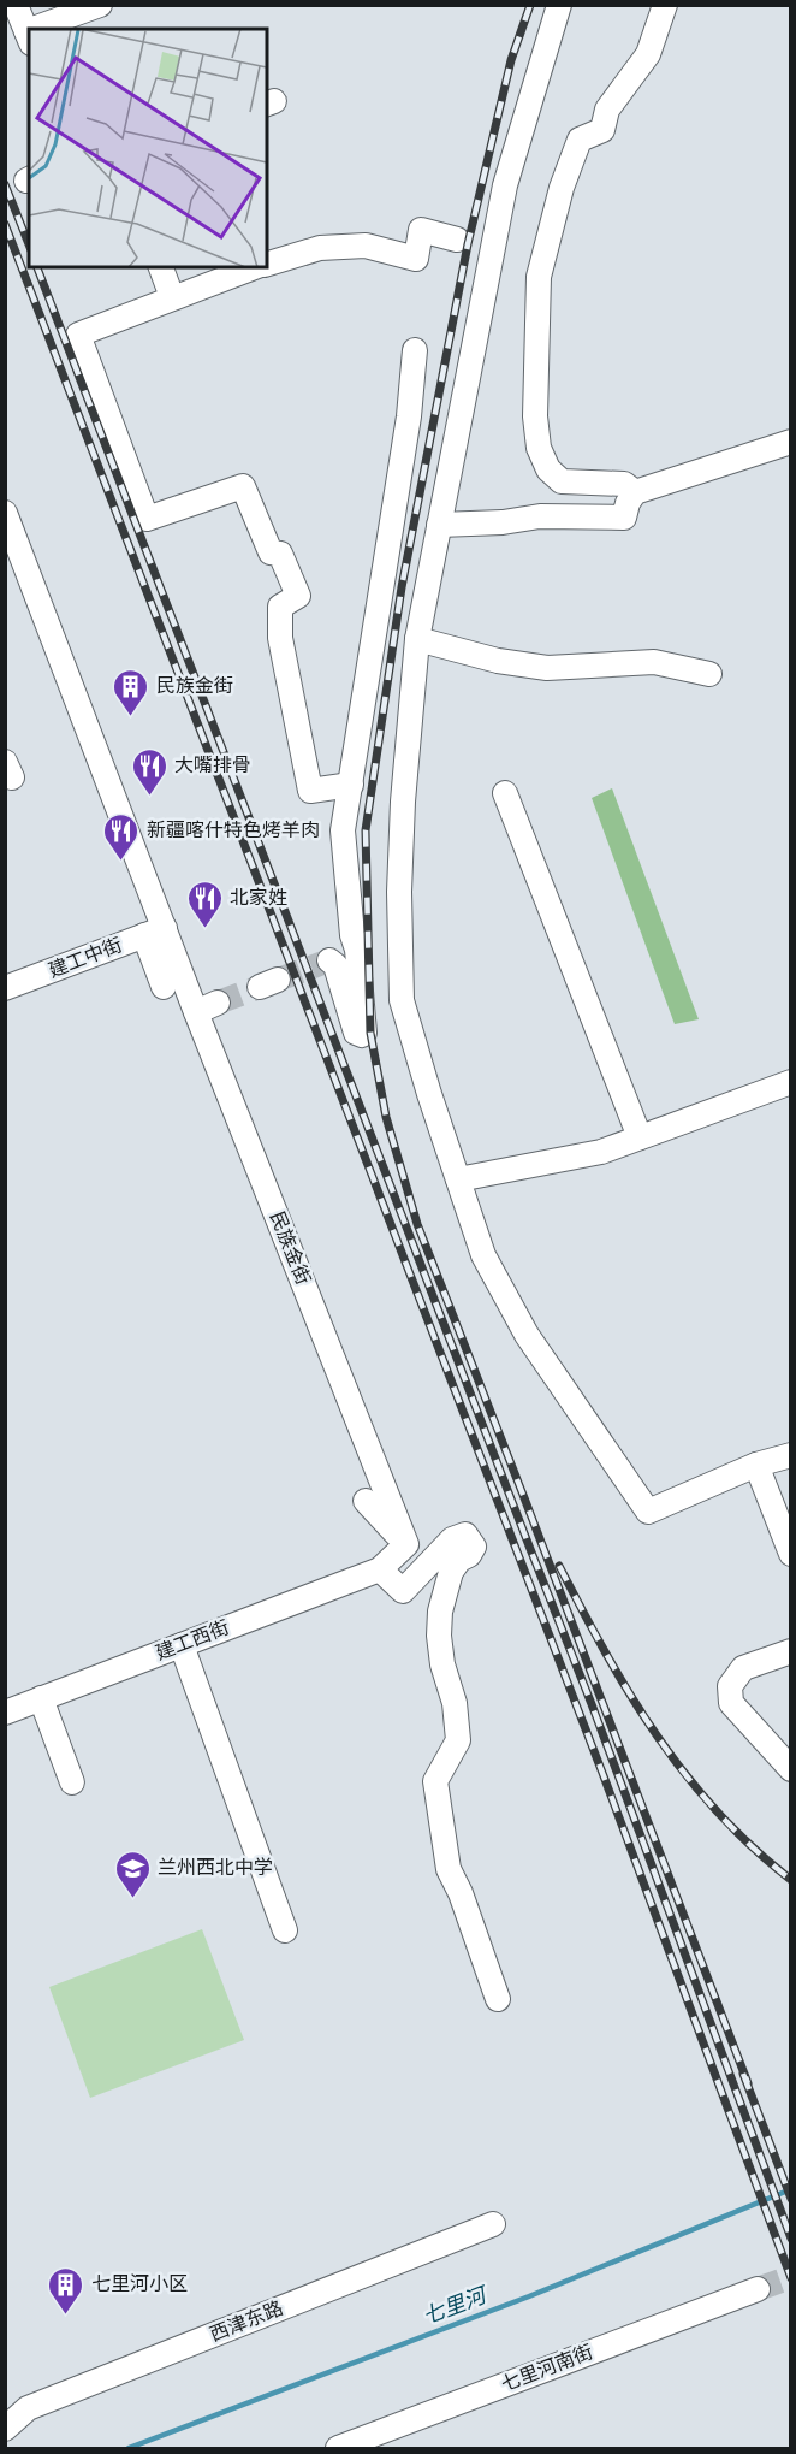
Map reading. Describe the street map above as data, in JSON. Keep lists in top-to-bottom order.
{
  "streets": {
    "street": [
      "建工中街",
      "民族金街",
      "建工西街",
      "西津东路",
      "七里河南街"
    ]
  },
  "crossings": [
    ["建工中街", "民族金街"]
  ],
  "water": ["七里河"],
  "places": {
    "building": ["民族金街", "七里河小区"],
    "restaurant": ["大嘴排骨", "新疆喀什特色烤羊肉", "北家姓"],
    "school or university": ["兰州西北中学"]
  }
}
